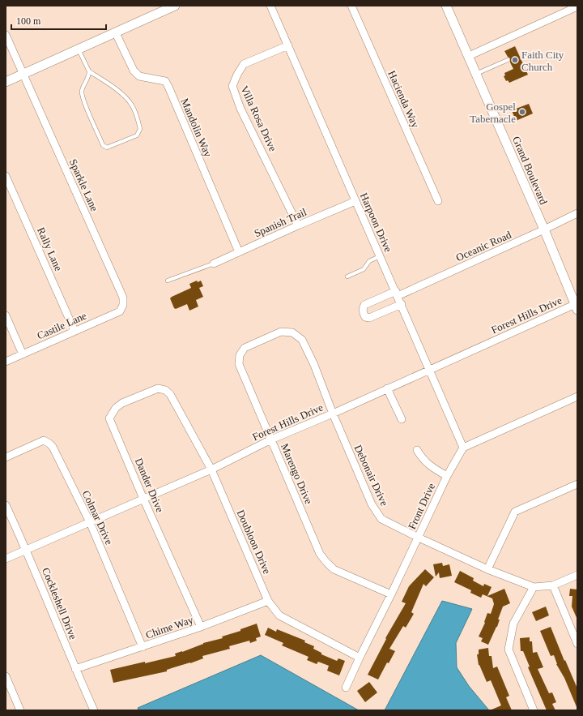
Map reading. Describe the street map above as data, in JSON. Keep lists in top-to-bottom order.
{
  "streets": {
    "street": [
      "Hacienda Way",
      "Villa Rosa Drive",
      "Mandolin Way",
      "Grand Boulevard",
      "Sparkle Lane",
      "Spanish Trail",
      "Harpoon Drive",
      "Oceanic Road",
      "Rally Lane",
      "Forest Hills Drive",
      "Castile Lane",
      "Marengo Drive",
      "Debonair Drive",
      "Dander Drive",
      "Front Drive",
      "Colmar Drive",
      "Doubloon Drive",
      "Cockleshell Drive",
      "Chime Way"
    ]
  },
  "crossings": [
    ["Villa Rosa Drive", "Spanish Trail"],
    ["Villa Rosa Drive", "Harpoon Drive"],
    ["Mandolin Way", "Spanish Trail"],
    ["Grand Boulevard", "Oceanic Road"],
    ["Grand Boulevard", "Forest Hills Drive"],
    ["Sparkle Lane", "Castile Lane"],
    ["Spanish Trail", "Harpoon Drive"],
    ["Harpoon Drive", "Oceanic Road"],
    ["Harpoon Drive", "Forest Hills Drive"],
    ["Harpoon Drive", "Front Drive"],
    ["Rally Lane", "Castile Lane"],
    ["Forest Hills Drive", "Marengo Drive"],
    ["Forest Hills Drive", "Debonair Drive"],
    ["Forest Hills Drive", "Dander Drive"],
    ["Forest Hills Drive", "Colmar Drive"],
    ["Forest Hills Drive", "Doubloon Drive"],
    ["Forest Hills Drive", "Cockleshell Drive"],
    ["Marengo Drive", "Debonair Drive"],
    ["Marengo Drive", "Front Drive"],
    ["Debonair Drive", "Front Drive"],
    ["Dander Drive", "Doubloon Drive"],
    ["Dander Drive", "Chime Way"],
    ["Front Drive", "Doubloon Drive"],
    ["Colmar Drive", "Chime Way"],
    ["Doubloon Drive", "Chime Way"],
    ["Cockleshell Drive", "Chime Way"]
  ],
  "places": ["Faith City Church", "Gospel Tabernacle"],
  "scale_bar": "100 m"
}
